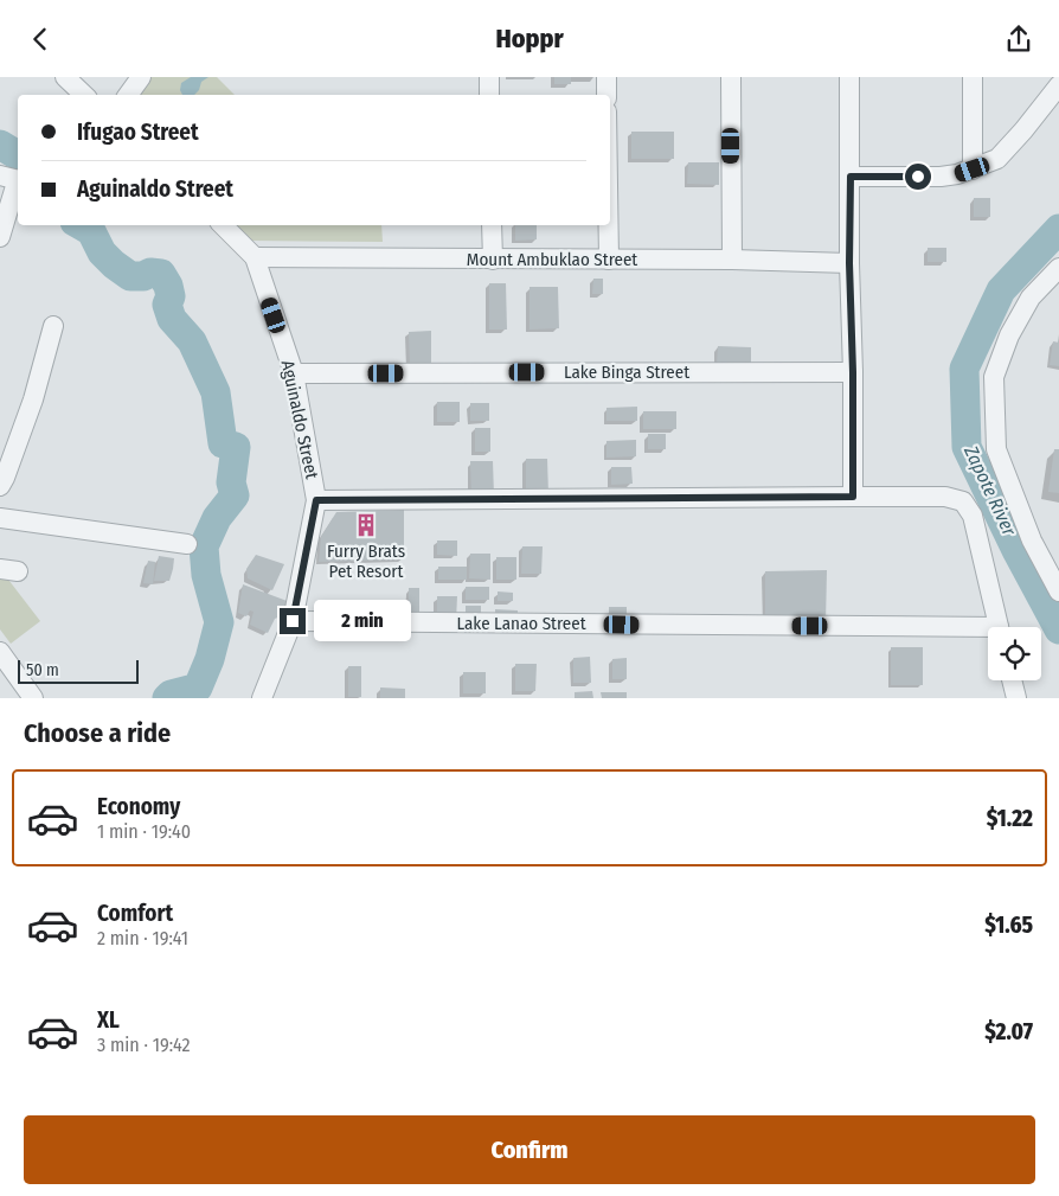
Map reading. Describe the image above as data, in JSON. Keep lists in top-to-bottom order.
{
  "streets": {
    "street": [
      "Mount Ambuklao Street",
      "Lake Binga Street",
      "Aguinaldo Street",
      "Lake Lanao Street"
    ]
  },
  "crossings": [
    ["Mount Ambuklao Street", "Aguinaldo Street"],
    ["Lake Binga Street", "Aguinaldo Street"],
    ["Aguinaldo Street", "Lake Lanao Street"]
  ],
  "water": ["Zapote River"],
  "places": {
    "building": ["Furry Brats Pet Resort"]
  },
  "scale_bar": "50 m",
  "page": {
    "header": "Hoppr",
    "banner": ["Ifugao Street", "Aguinaldo Street"],
    "bubble": "2 min",
    "scale": "50 m",
    "heading": "Choose a ride",
    "list": [
      {
        "name": "Economy",
        "note": "1 min · 19:40",
        "value": "$1.22"
      },
      {
        "name": "Comfort",
        "note": "2 min · 19:41",
        "value": "$1.65"
      },
      {
        "name": "XL",
        "note": "3 min · 19:42",
        "value": "$2.07"
      }
    ],
    "buttons": "Confirm"
  }
}
